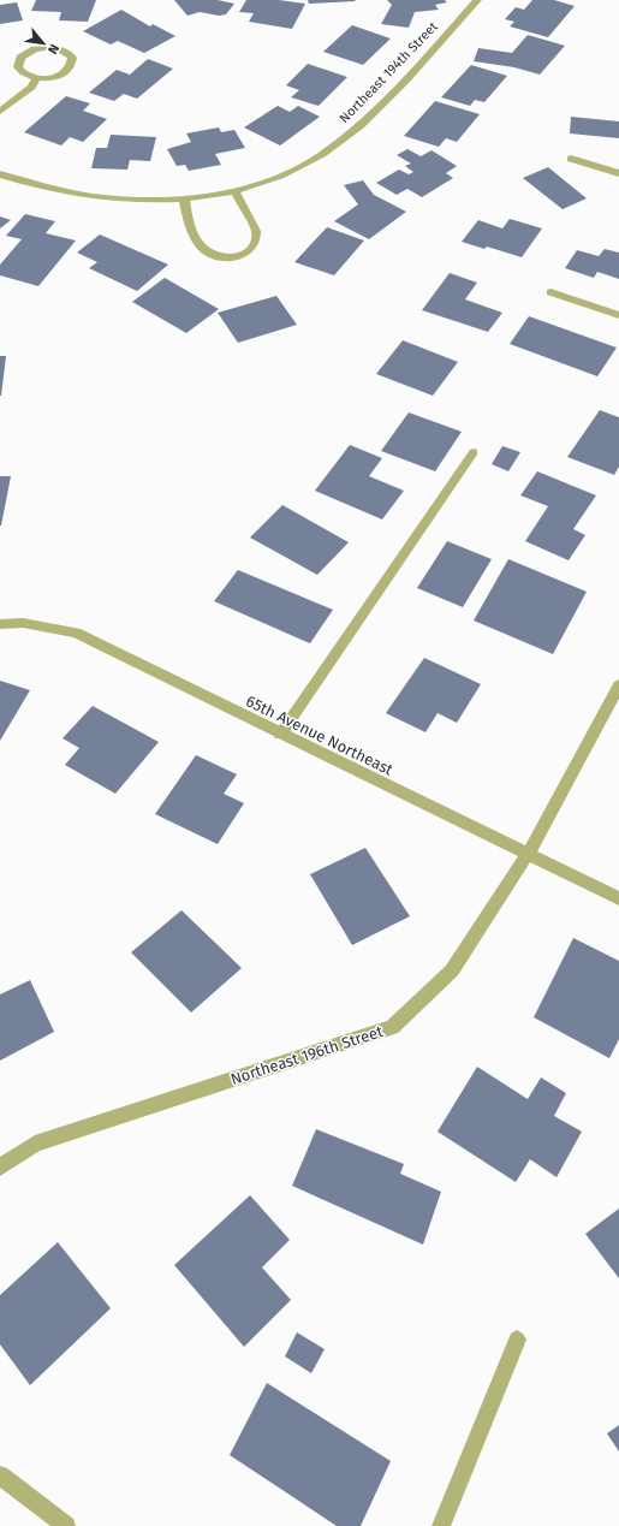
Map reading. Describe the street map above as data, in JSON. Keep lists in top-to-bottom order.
{
  "streets": {
    "street": ["Northeast 194th Street", "65th Avenue Northeast", "Northeast 196th Street"]
  },
  "crossings": [
    ["65th Avenue Northeast", "Northeast 196th Street"]
  ],
  "north": "bottom right"
}
